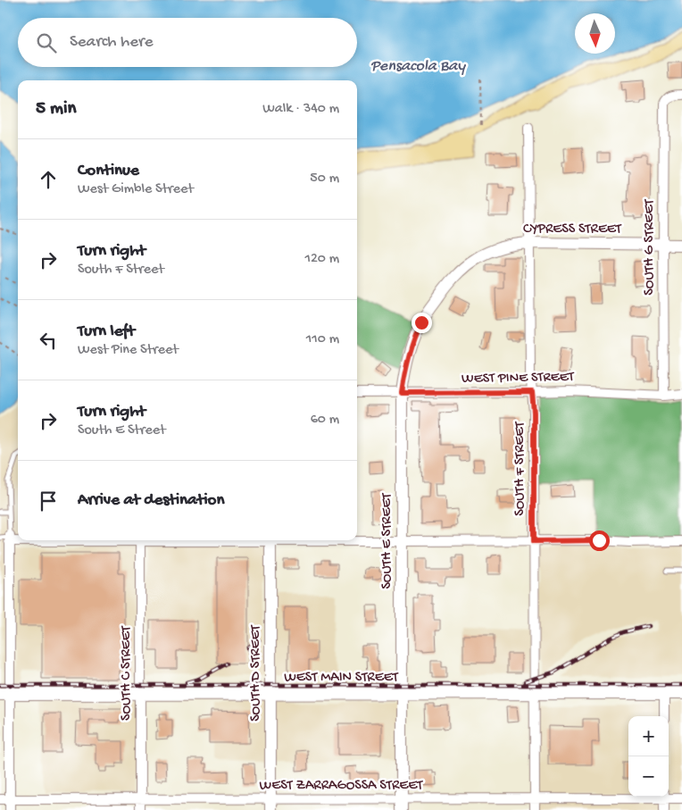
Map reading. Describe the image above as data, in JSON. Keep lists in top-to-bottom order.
{
  "streets": {
    "main road": ["WEST MAIN STREET"],
    "street": [
      "CYPRESS STREET",
      "SOUTH G STREET",
      "WEST PINE STREET",
      "SOUTH F STREET",
      "SOUTH E STREET",
      "SOUTH C STREET",
      "SOUTH D STREET",
      "WEST ZARRAGOSSA STREET"
    ]
  },
  "crossings": [
    ["CYPRESS STREET", "SOUTH G STREET"],
    ["CYPRESS STREET", "SOUTH F STREET"],
    ["CYPRESS STREET", "SOUTH E STREET"],
    ["SOUTH G STREET", "WEST PINE STREET"],
    ["WEST PINE STREET", "SOUTH F STREET"],
    ["WEST PINE STREET", "SOUTH E STREET"],
    ["SOUTH F STREET", "WEST MAIN STREET"],
    ["SOUTH F STREET", "WEST ZARRAGOSSA STREET"],
    ["SOUTH E STREET", "WEST MAIN STREET"],
    ["SOUTH E STREET", "WEST ZARRAGOSSA STREET"],
    ["SOUTH C STREET", "WEST MAIN STREET"],
    ["SOUTH C STREET", "WEST ZARRAGOSSA STREET"],
    ["SOUTH D STREET", "WEST MAIN STREET"],
    ["SOUTH D STREET", "WEST ZARRAGOSSA STREET"]
  ],
  "water": ["Pensacola Bay"],
  "north": "bottom",
  "page": {
    "search": "Search here",
    "heading": ["5 min", "Walk · 340 m"],
    "list": [
      ["Continue", "West Gimble Street", "50 m"],
      ["Turn right", "South F Street", "120 m"],
      ["Turn left", "West Pine Street", "110 m"],
      ["Turn right", "South E Street", "60 m"],
      "Arrive at destination"
    ],
    "map_buttons": ["+", "−"]
  }
}
